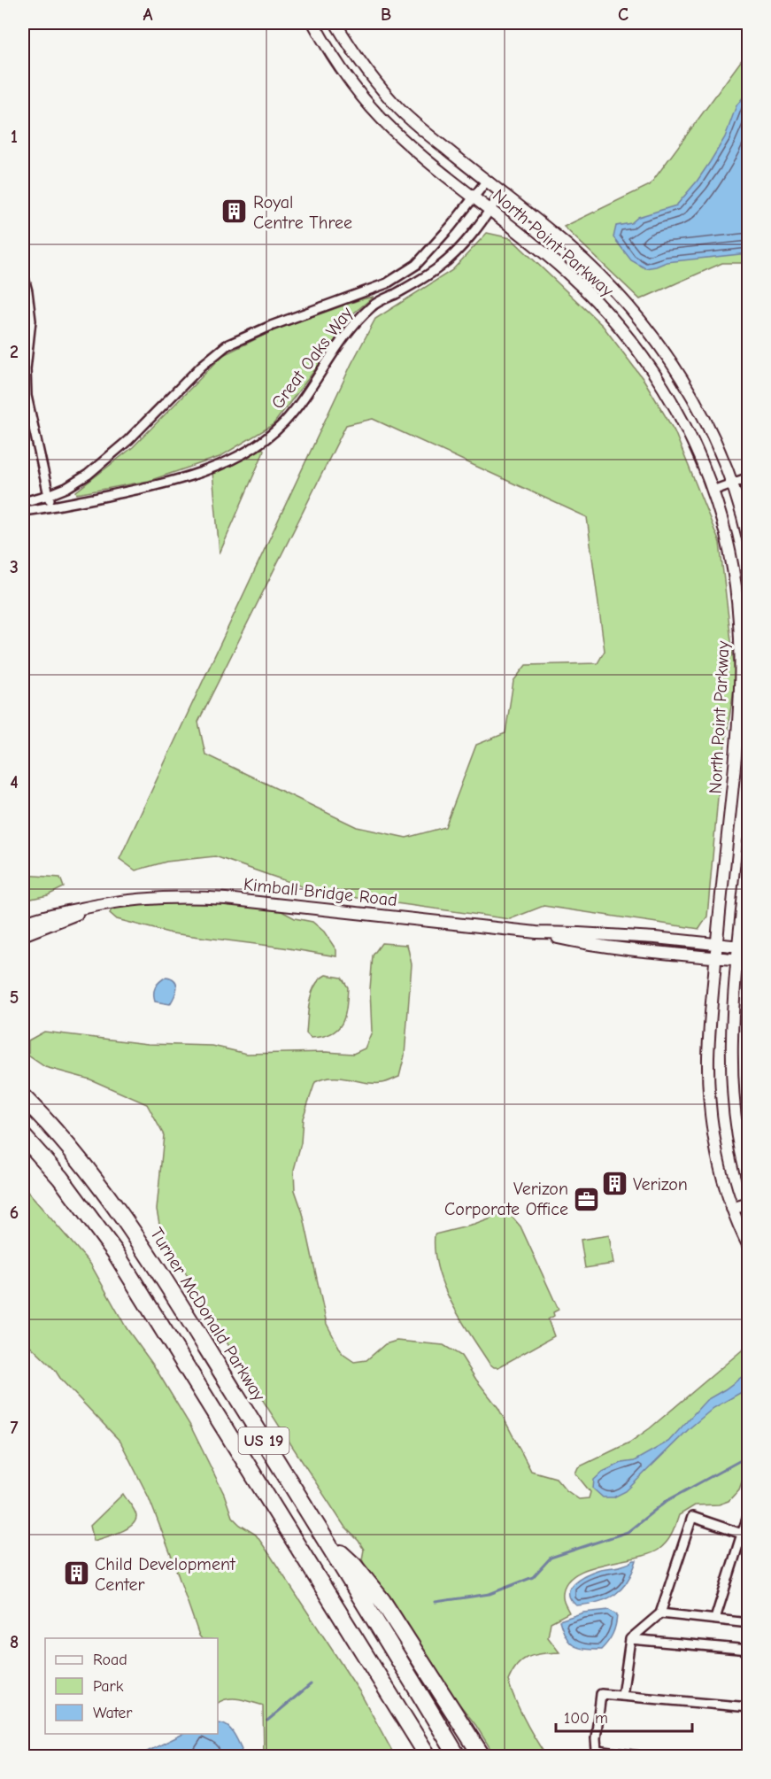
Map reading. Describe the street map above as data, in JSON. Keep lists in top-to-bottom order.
{
  "streets": {
    "highway": ["Turner McDonald Parkway", "US 19"],
    "street": ["North Point Parkway", "Great Oaks Way", "Kimball Bridge Road"]
  },
  "crossings": [
    ["North Point Parkway", "Great Oaks Way"],
    ["North Point Parkway", "Kimball Bridge Road"]
  ],
  "places": {
    "building": ["Royal Centre Three", "Verizon", "Child Development Center"],
    "office": ["Verizon Corporate Office"]
  },
  "legend": ["Road", "Park", "Water"],
  "scale_bar": "100 m",
  "grid": {
    "columns": ["A", "B", "C"],
    "rows": [
      "1",
      "2",
      "3",
      "4",
      "5",
      "6",
      "7",
      "8"
    ]
  }
}
